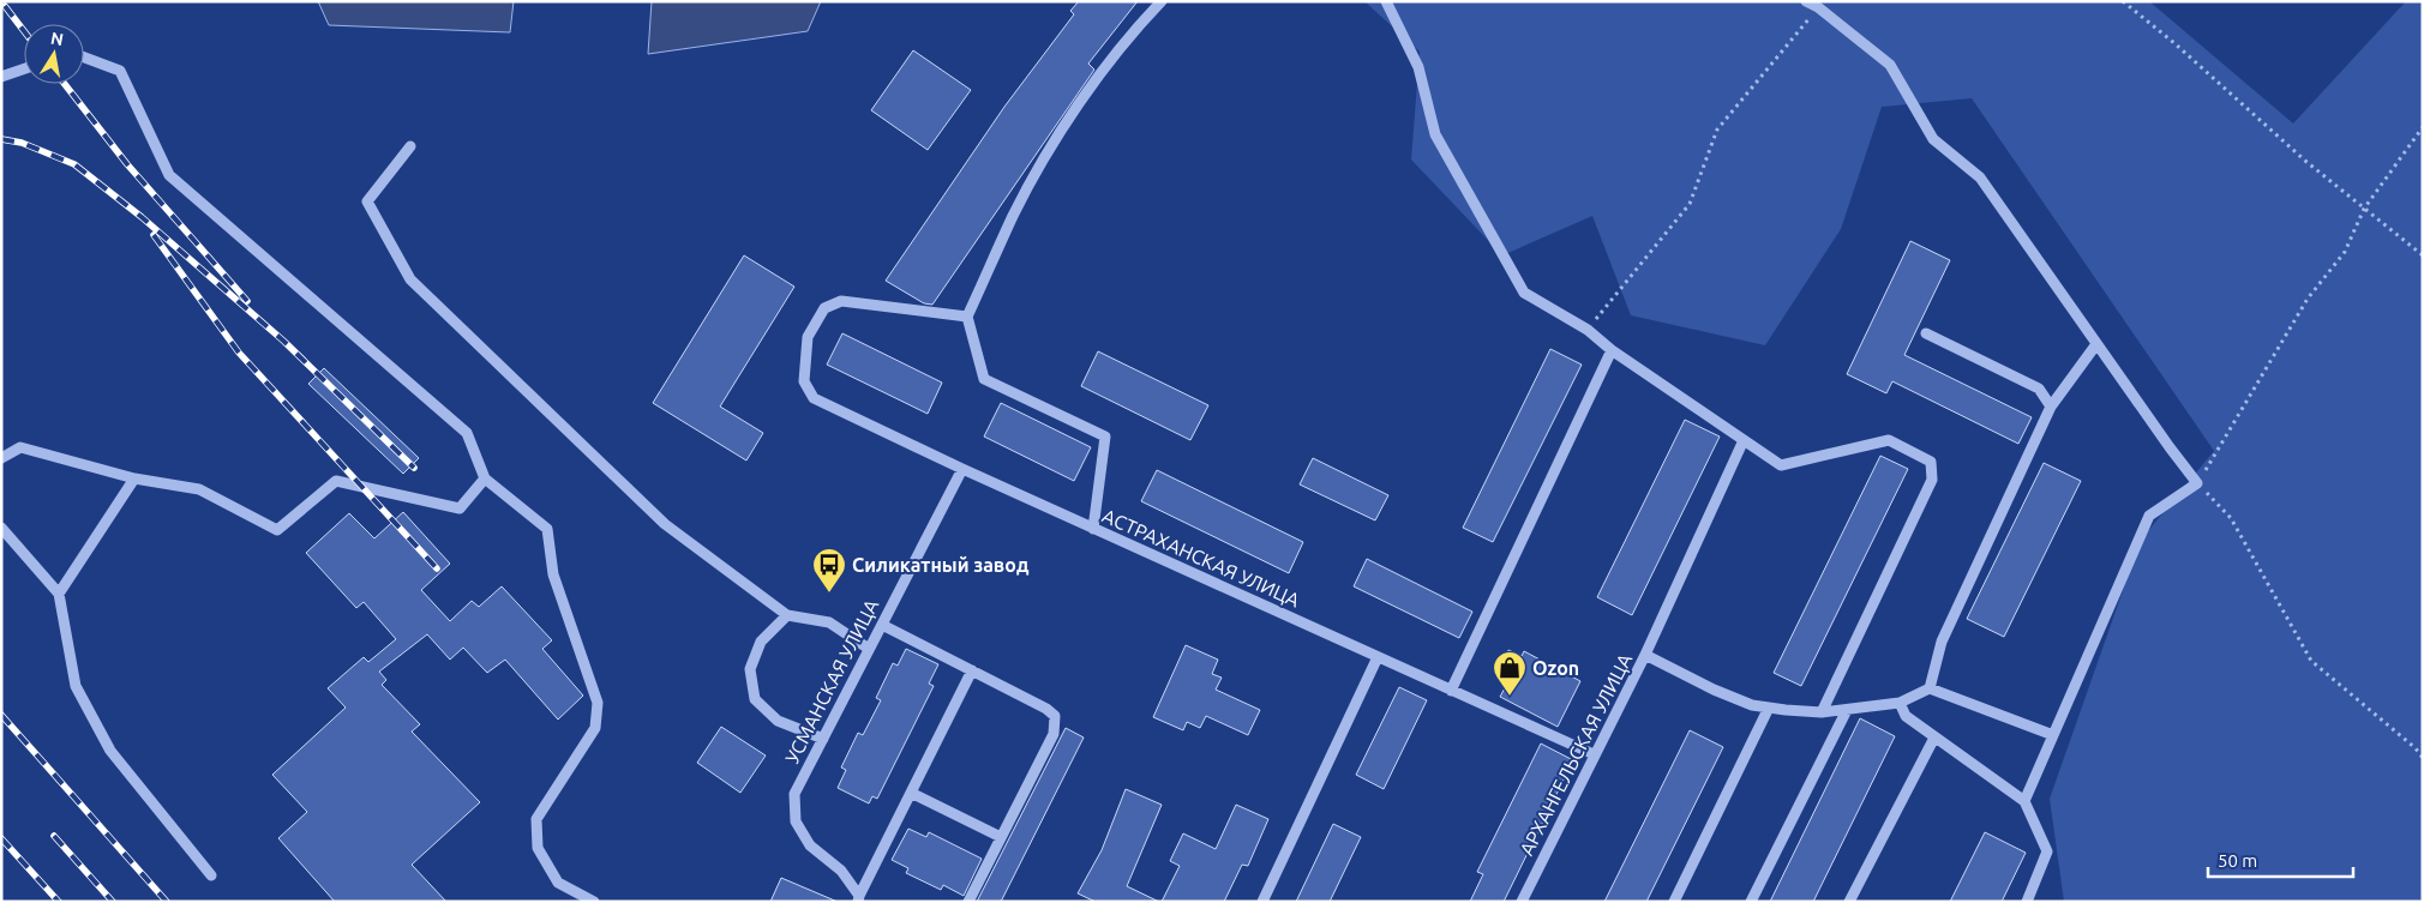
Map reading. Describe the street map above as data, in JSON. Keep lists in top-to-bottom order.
{
  "streets": {
    "street": ["АСТРАХАНСКАЯ УЛИЦА", "УСМАНСКАЯ УЛИЦА", "АРХАНГЕЛЬСКАЯ УЛИЦА"]
  },
  "crossings": [
    ["АСТРАХАНСКАЯ УЛИЦА", "УСМАНСКАЯ УЛИЦА"],
    ["АСТРАХАНСКАЯ УЛИЦА", "АРХАНГЕЛЬСКАЯ УЛИЦА"]
  ],
  "places": {
    "bus stop": ["Силикатный завод"],
    "shop": ["Ozon"]
  },
  "scale_bar": "50 m",
  "north": "top"
}
